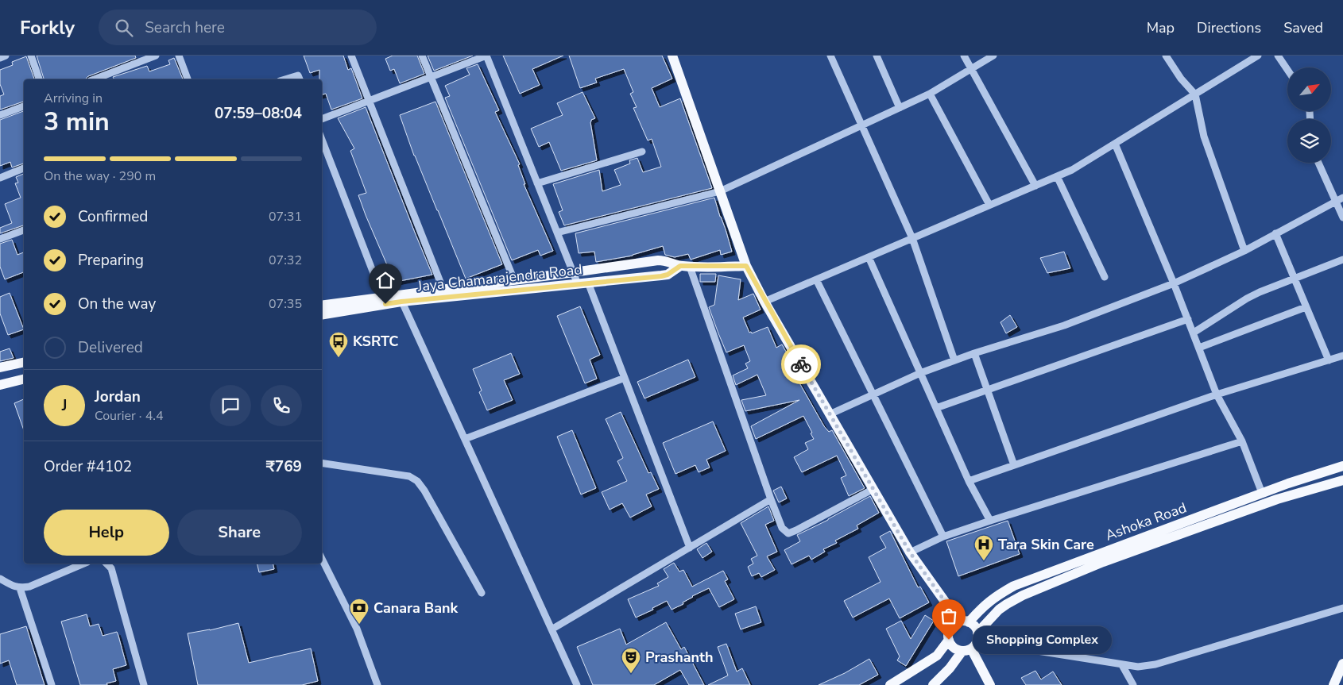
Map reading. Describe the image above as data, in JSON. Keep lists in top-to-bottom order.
{
  "streets": {
    "main road": ["Jaya Chamarajendra Road", "Ashoka Road"]
  },
  "places": {
    "bus stop": ["KSRTC"],
    "hospital": ["Tara Skin Care"],
    "bank": ["Canara Bank"],
    "other": ["Shopping Complex"],
    "theatre": ["Prashanth"]
  },
  "north": "top right",
  "page": {
    "header": "Forkly",
    "search": "Search here",
    "nav": ["Map", "Directions", "Saved"],
    "heading": ["3 min", "Arriving in", "07:59–08:04"],
    "panel": [
      "Jordan",
      "Courier · 4.4",
      "Order #4102",
      "₹769"
    ],
    "bar": "On the way · 290 m",
    "list": [
      ["Confirmed", "07:31"],
      ["Preparing", "07:32"],
      ["On the way", "07:35"],
      "Delivered"
    ],
    "round": "J",
    "buttons": ["Help", "Share"],
    "bubble": "Shopping Complex"
  }
}
